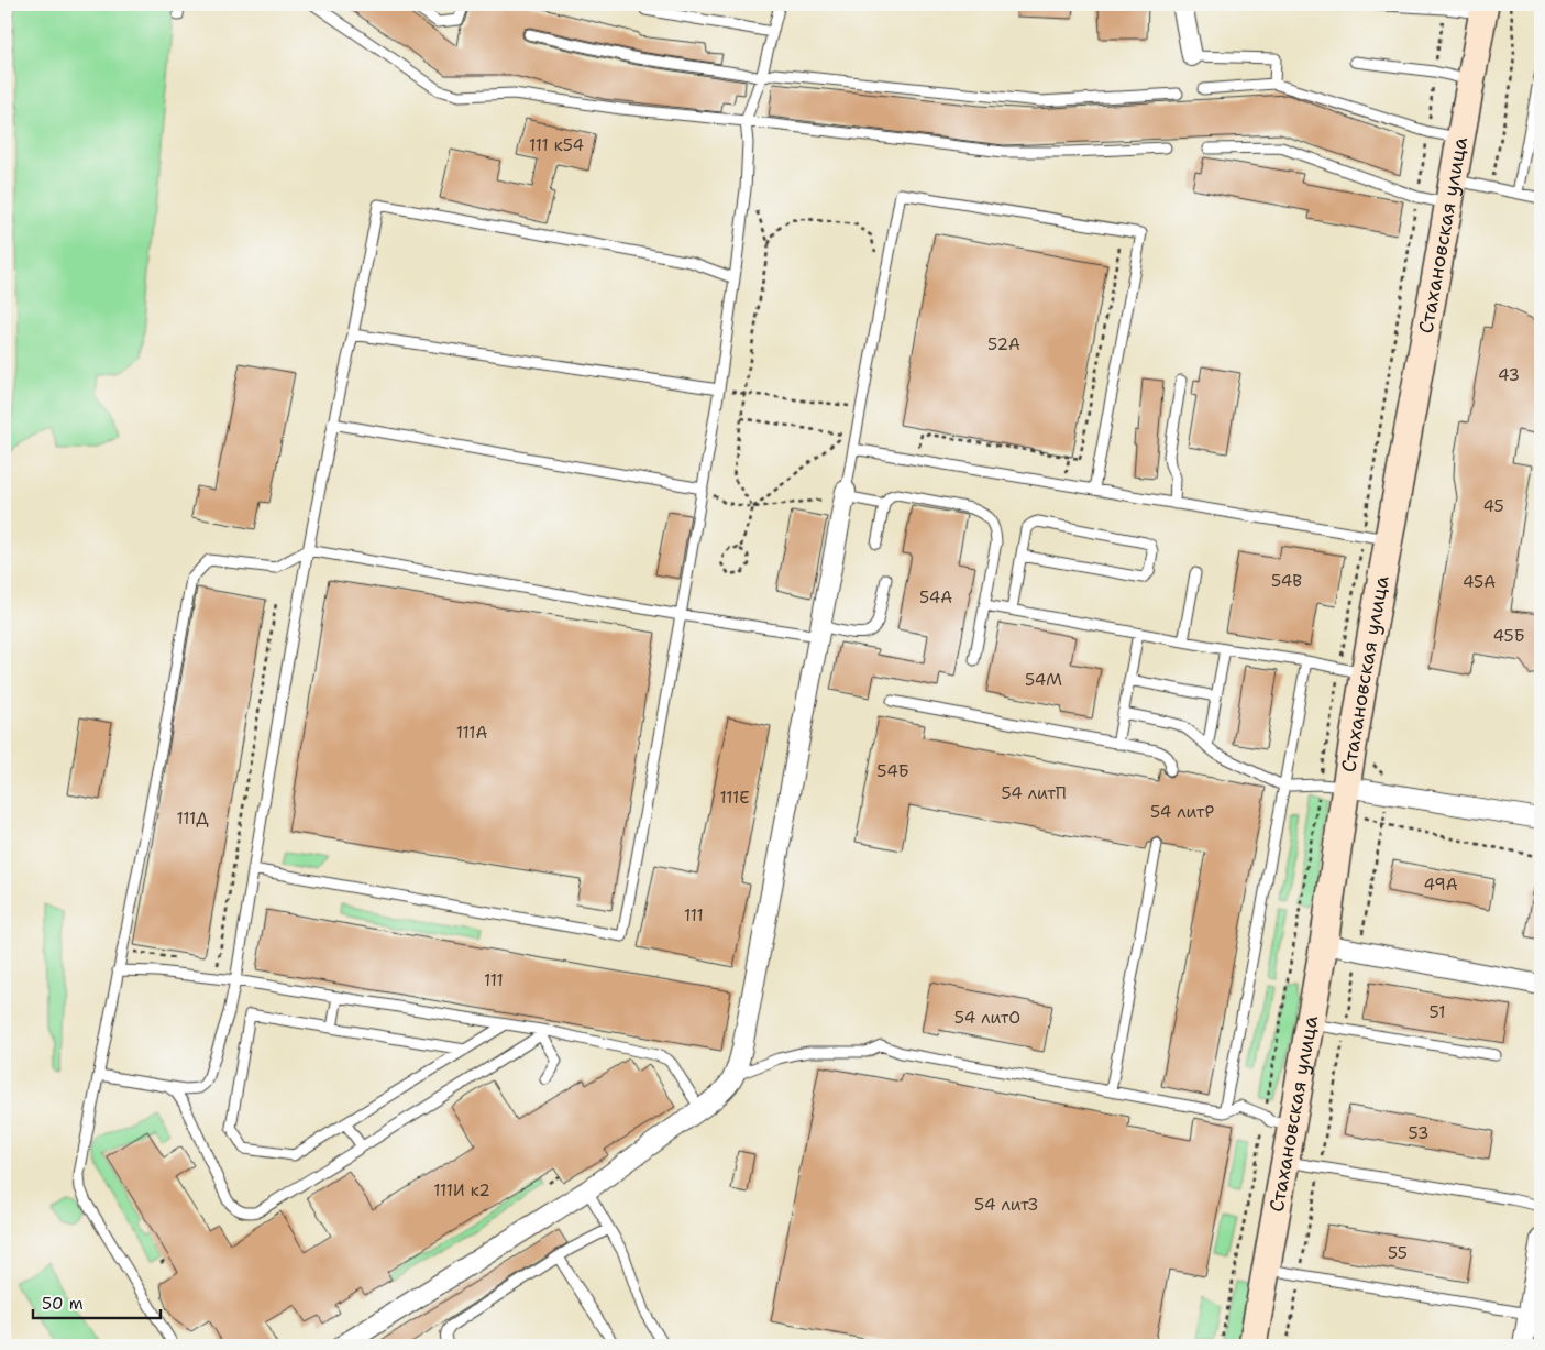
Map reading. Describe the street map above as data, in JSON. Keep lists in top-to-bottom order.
{
  "streets": {
    "main road": ["Стахановская улица"]
  },
  "house_numbers": [
    "111 к54",
    "52А",
    "43",
    "45",
    "54В",
    "45А",
    "54А",
    "45Б",
    "54М",
    "111А",
    "54Б",
    "54 литП",
    "111Е",
    "54 литР",
    "111Д",
    "49А",
    "111",
    "111",
    "51",
    "54 литО",
    "53",
    "111И к2",
    "54 литЗ",
    "55"
  ],
  "scale_bar": "50 m"
}
